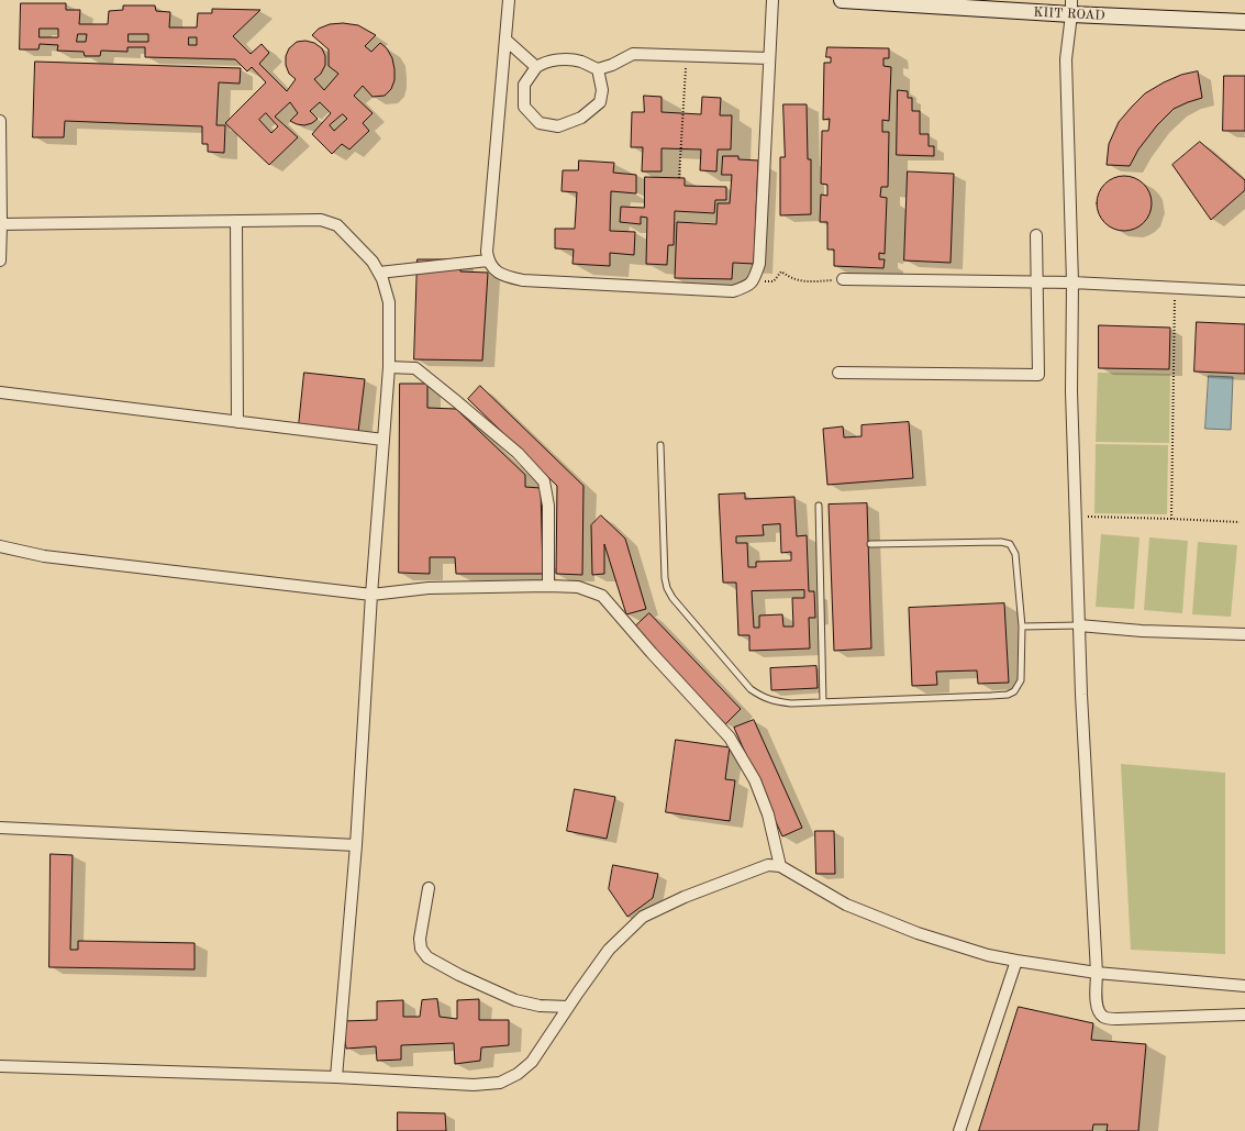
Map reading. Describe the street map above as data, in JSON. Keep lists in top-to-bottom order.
{
  "streets": {
    "main road": ["KIIT ROAD"]
  }
}
